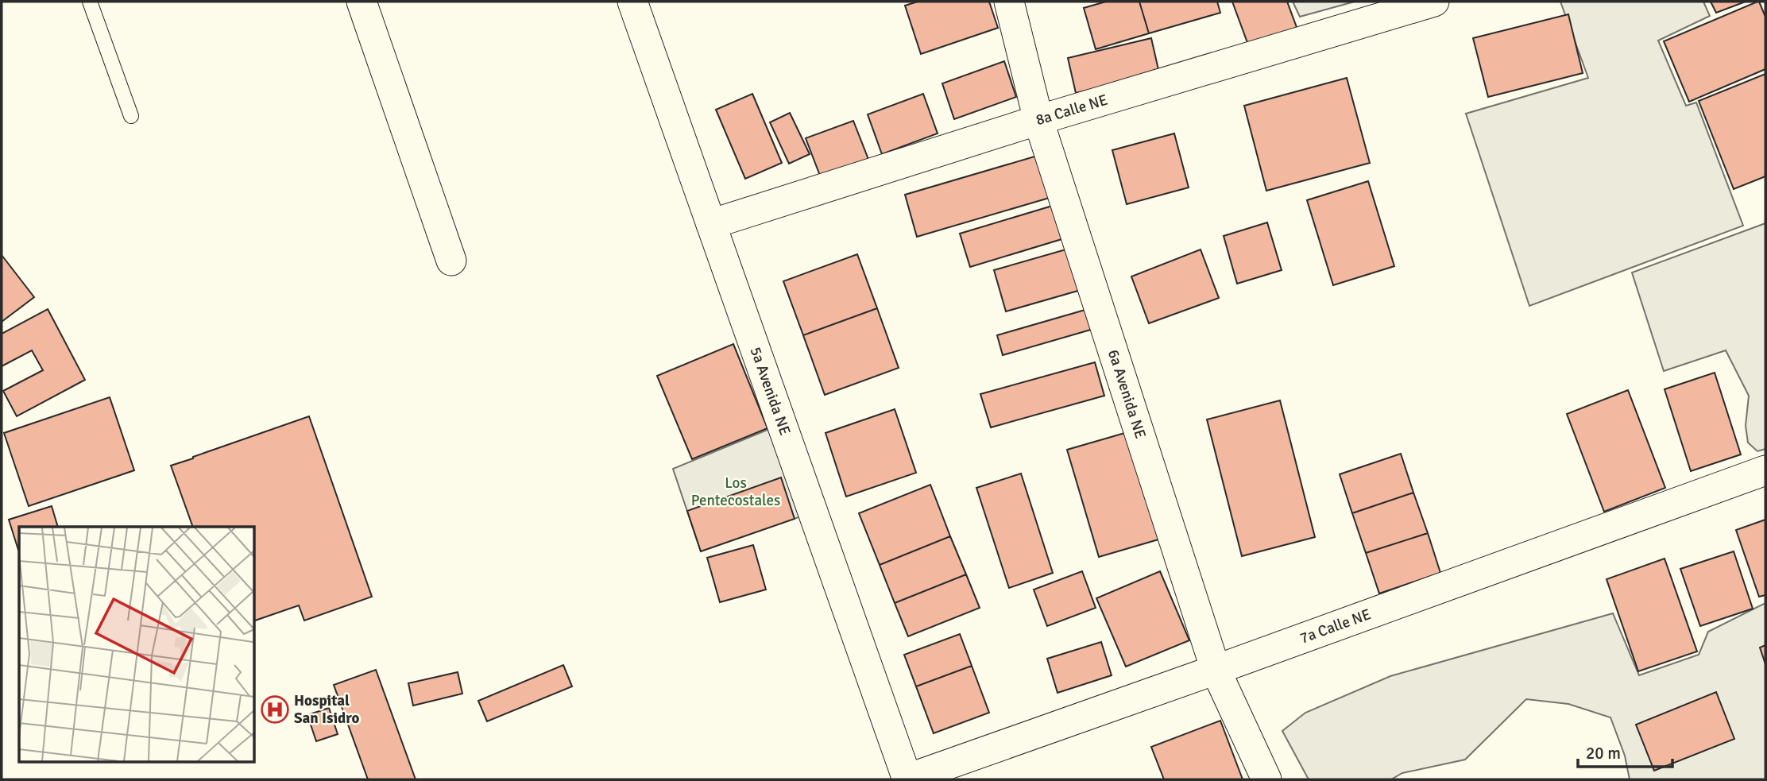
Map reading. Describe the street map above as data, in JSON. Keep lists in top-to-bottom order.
{
  "streets": {
    "street": [
      "8a Calle NE",
      "5a Avenida NE",
      "6a Avenida NE",
      "7a Calle NE"
    ]
  },
  "crossings": [
    ["8a Calle NE", "5a Avenida NE"],
    ["8a Calle NE", "6a Avenida NE"],
    ["5a Avenida NE", "7a Calle NE"],
    ["6a Avenida NE", "7a Calle NE"]
  ],
  "parks": ["Los Pentecostales"],
  "places": {
    "hospital": ["Hospital San Isidro"]
  },
  "scale_bar": "20 m"
}
